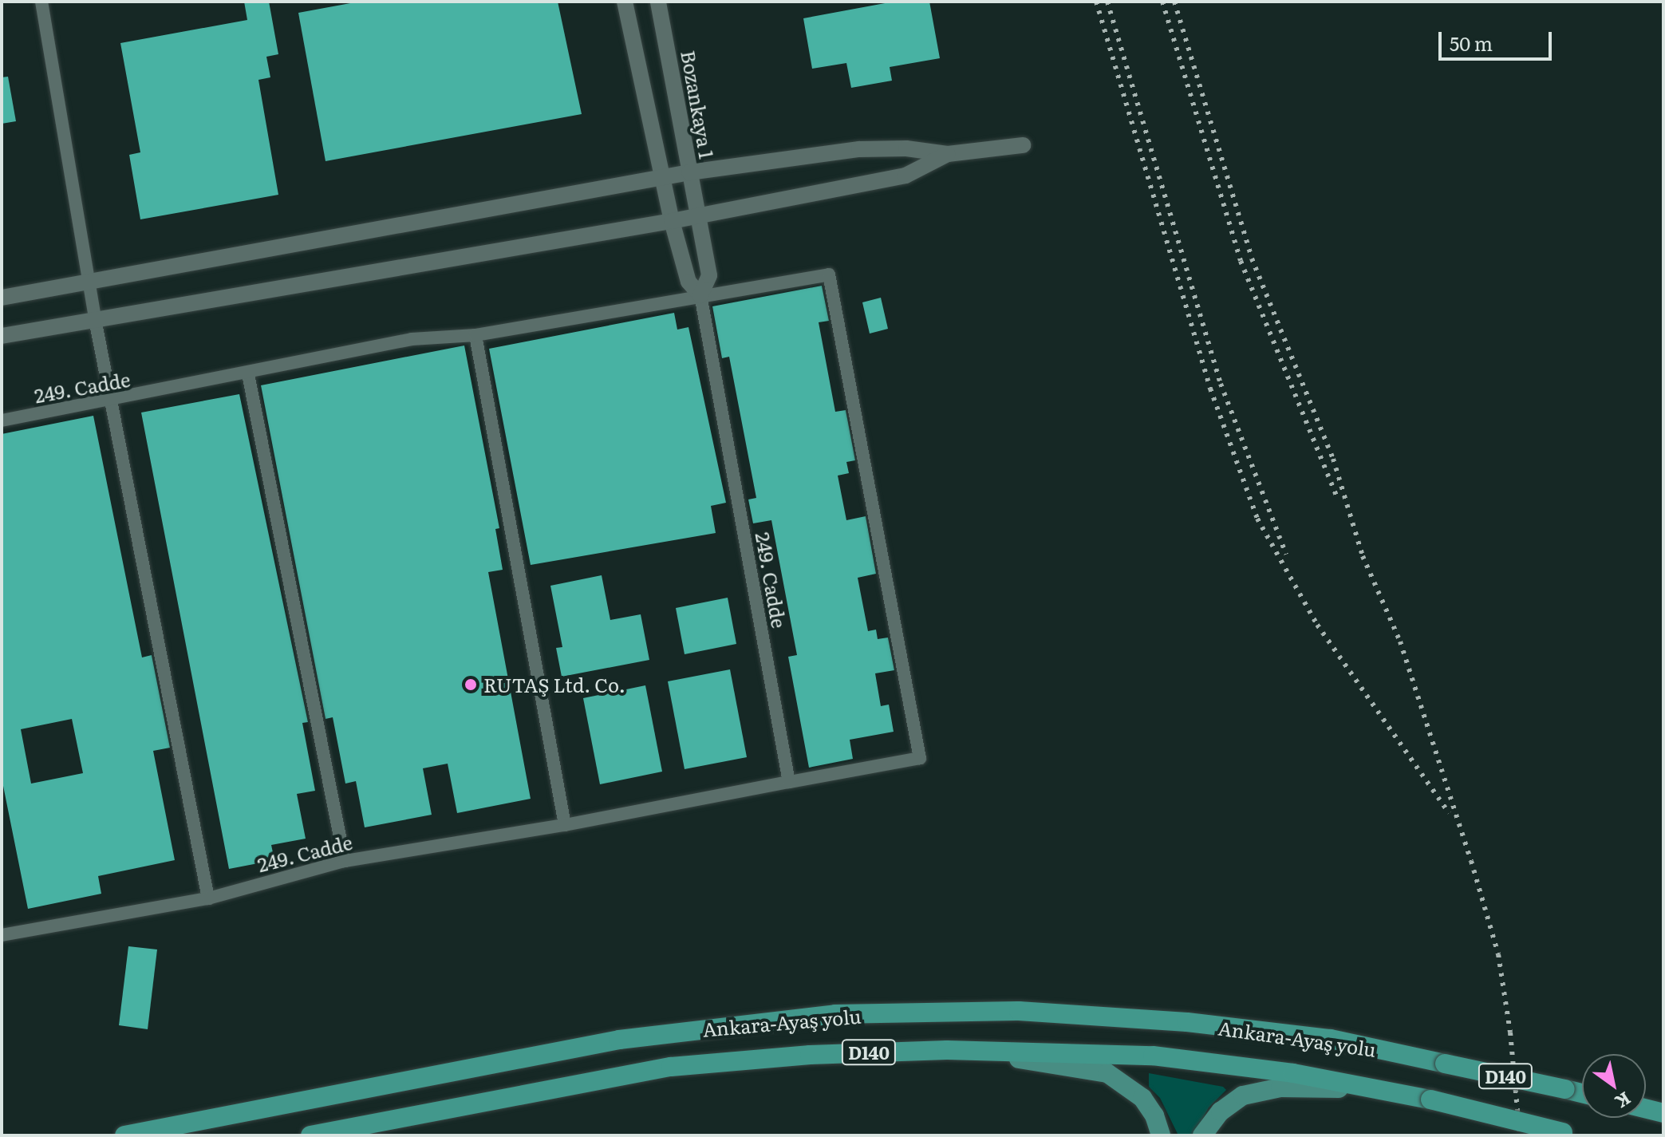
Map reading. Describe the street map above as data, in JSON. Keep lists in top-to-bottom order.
{
  "streets": {
    "highway": ["Ankara-Ayaş yolu", "D140"],
    "street": ["Bozankaya 1", "249. Cadde"]
  },
  "crossings": [
    ["Bozankaya 1", "249. Cadde"]
  ],
  "places": ["RUTAŞ Ltd. Co."],
  "scale_bar": "50 m",
  "north": "bottom right"
}
